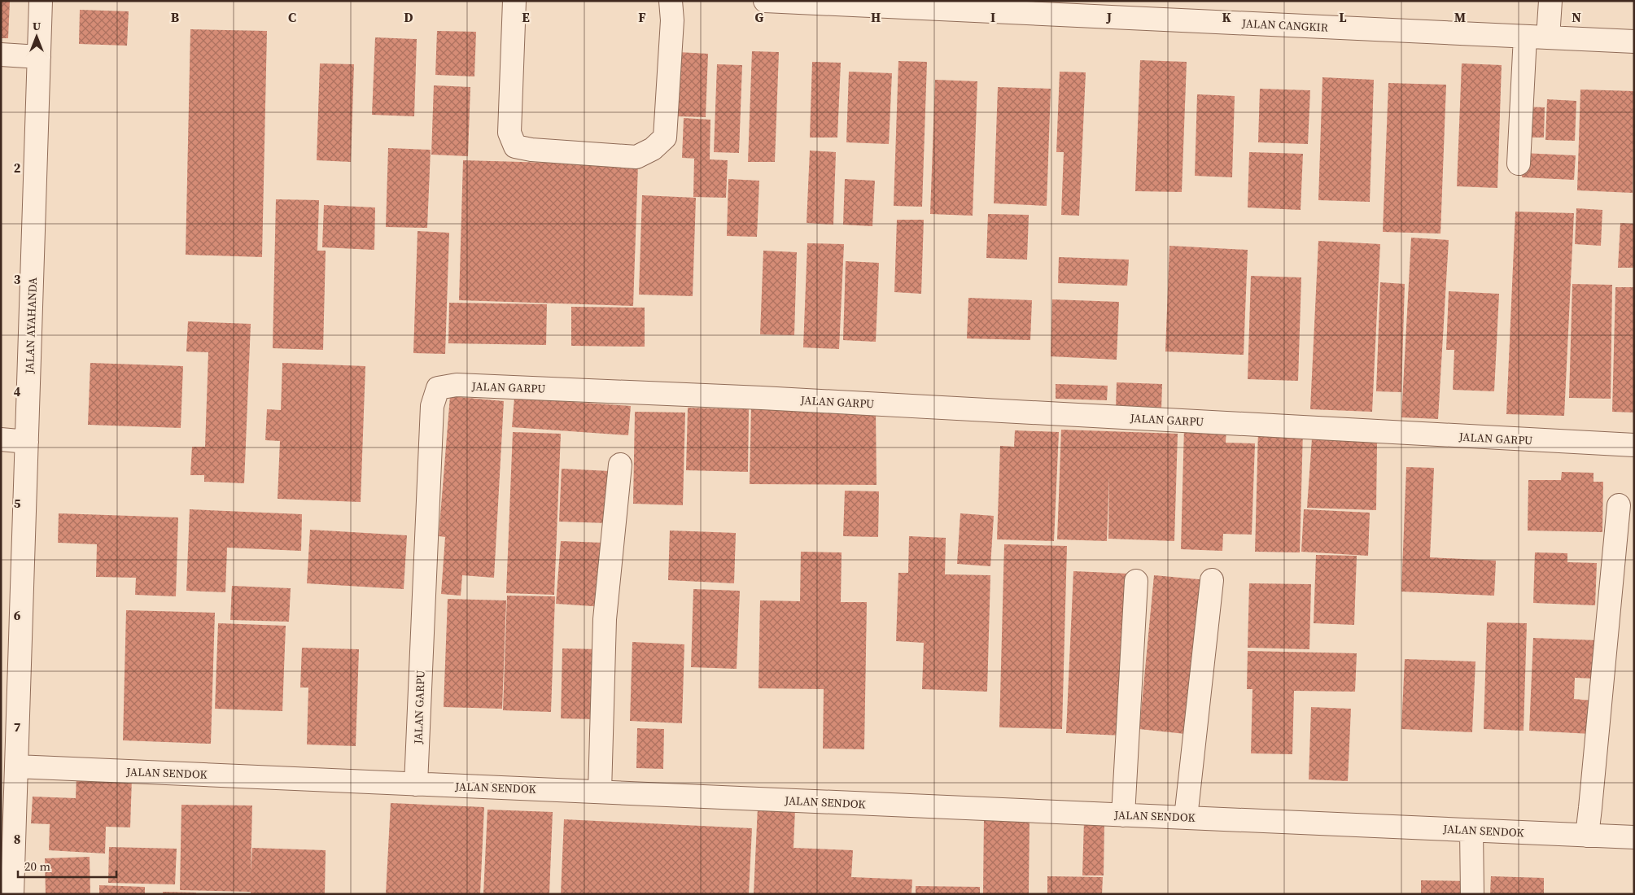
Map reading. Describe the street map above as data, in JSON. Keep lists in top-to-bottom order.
{
  "streets": {
    "street": [
      "JALAN CANGKIR",
      "JALAN AYAHANDA",
      "JALAN GARPU",
      "JALAN SENDOK"
    ]
  },
  "crossings": [
    ["JALAN AYAHANDA", "JALAN SENDOK"],
    ["JALAN GARPU", "JALAN SENDOK"]
  ],
  "scale_bar": "20 m",
  "north": "top",
  "grid": {
    "columns": [
      "B",
      "C",
      "D",
      "E",
      "F",
      "G",
      "H",
      "I",
      "J",
      "K",
      "L",
      "M",
      "N"
    ],
    "rows": [
      "2",
      "3",
      "4",
      "5",
      "6",
      "7",
      "8"
    ]
  }
}
